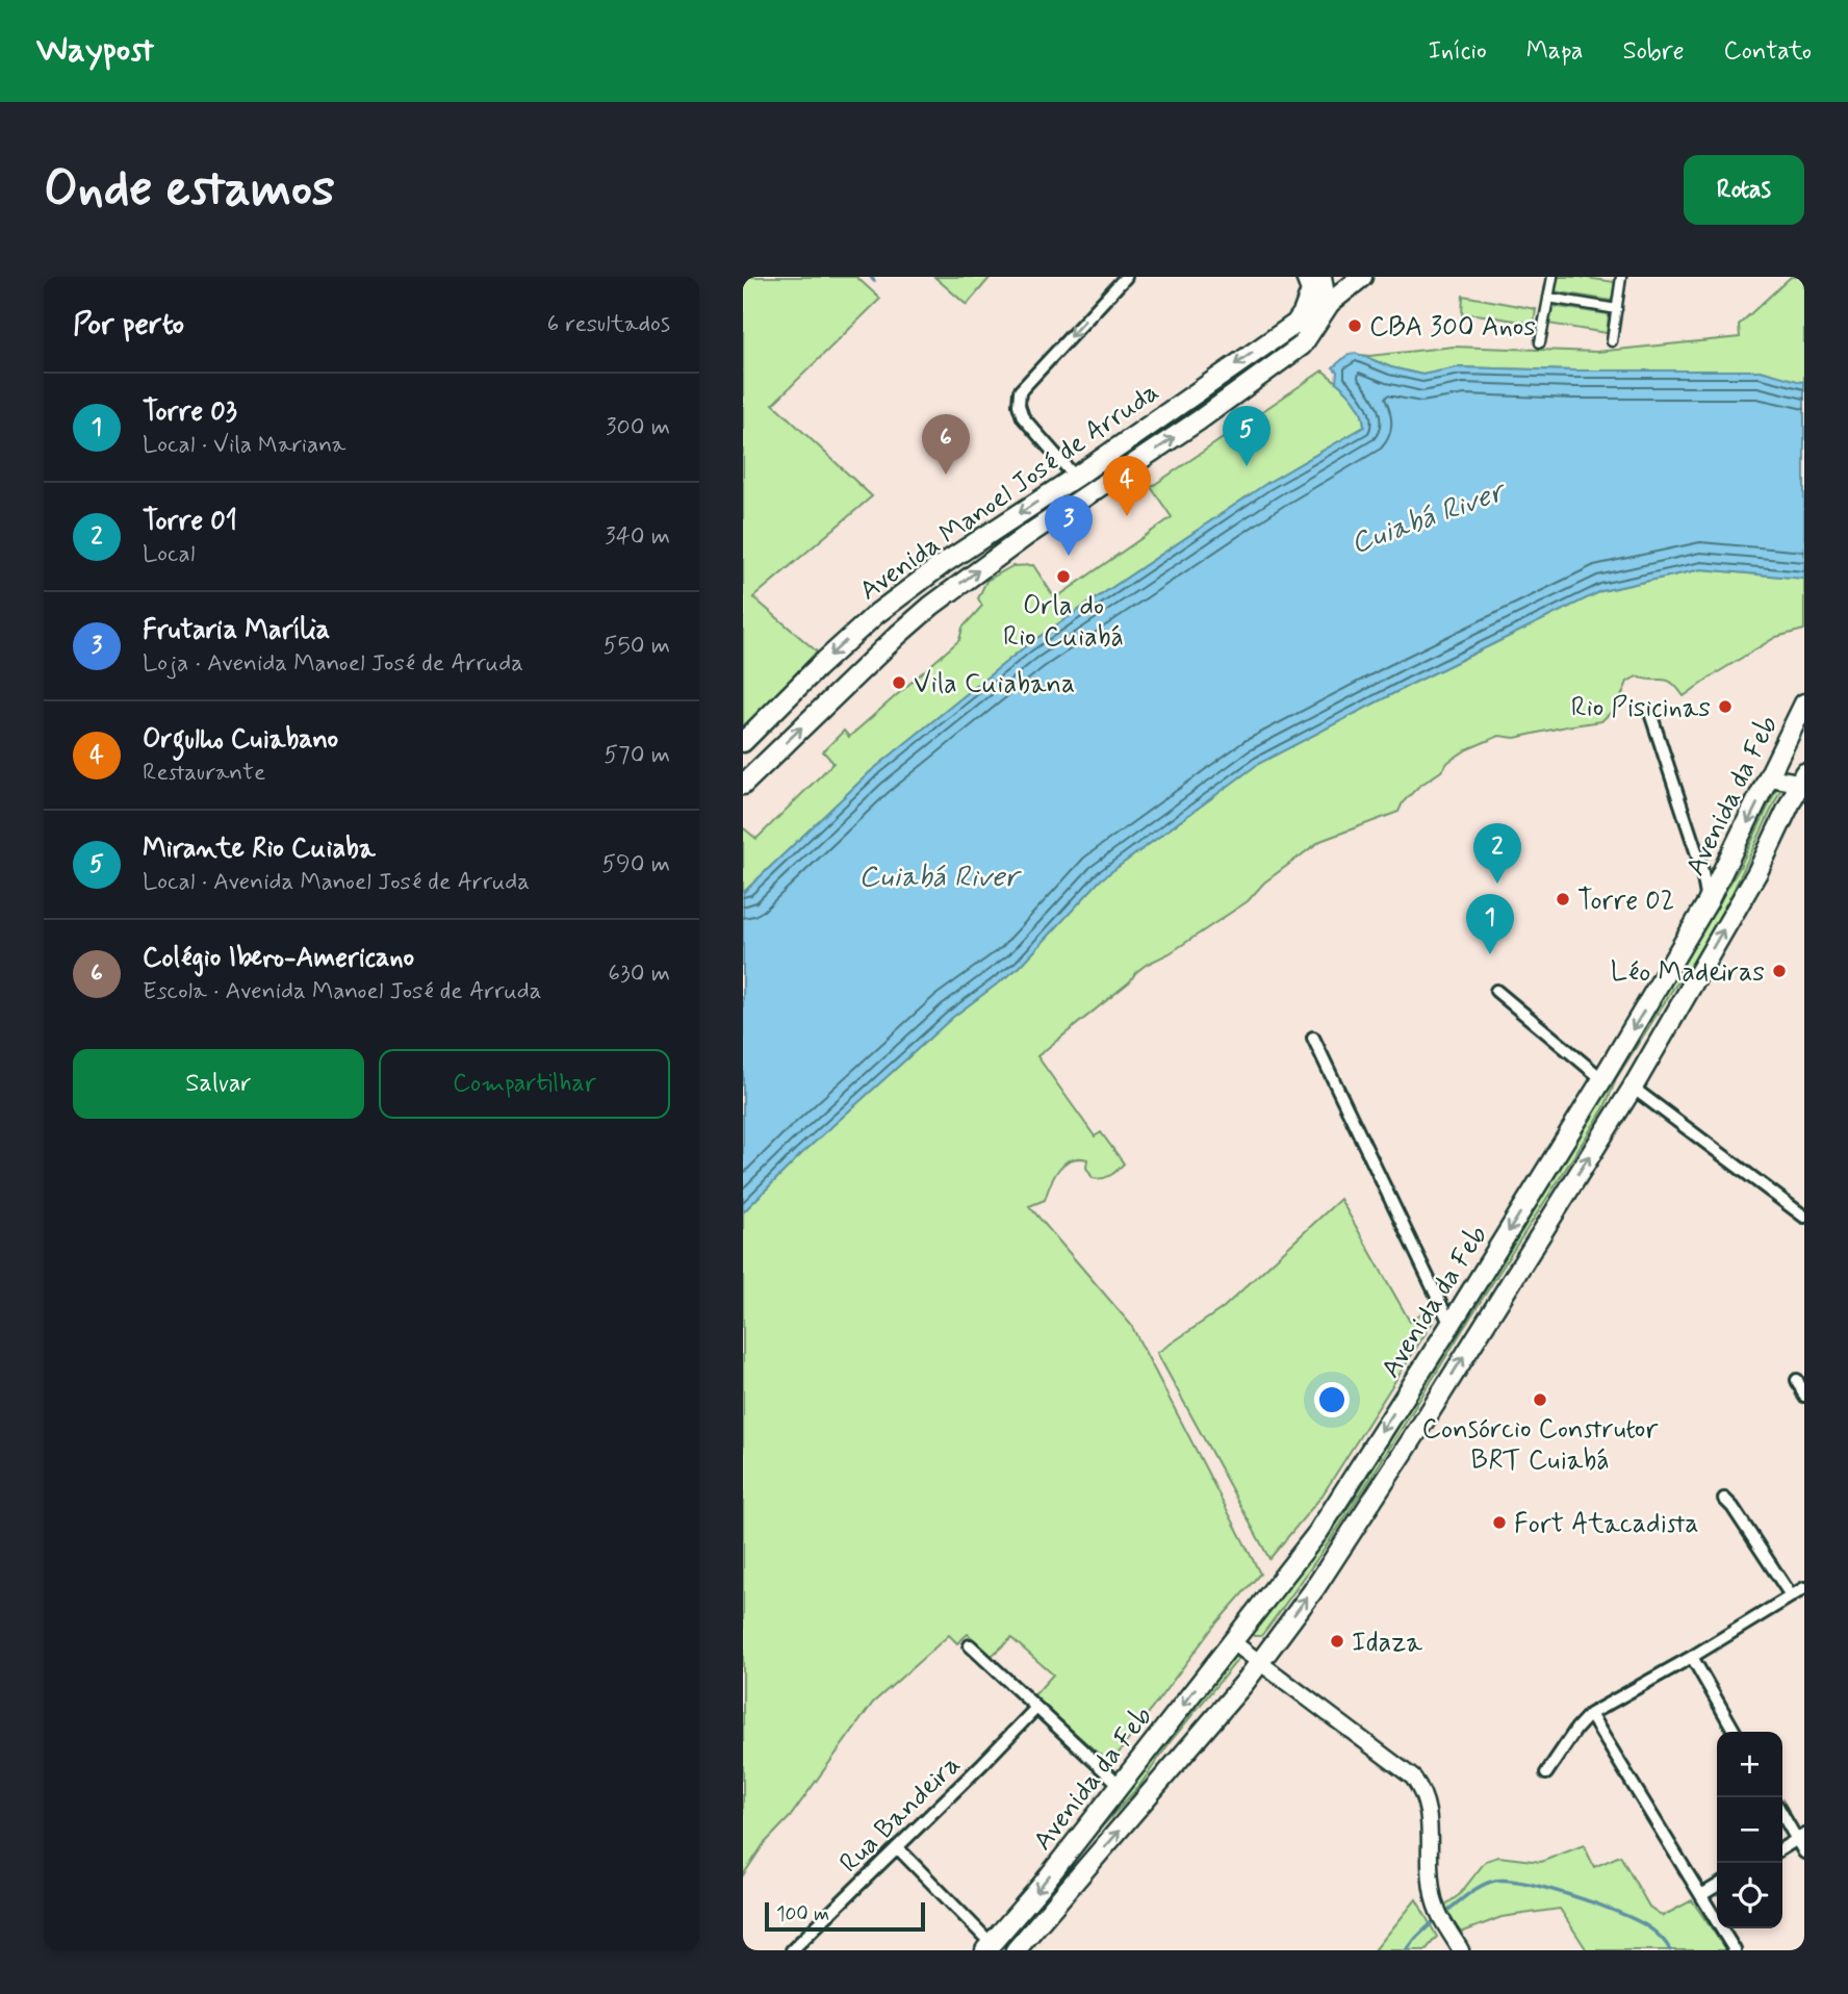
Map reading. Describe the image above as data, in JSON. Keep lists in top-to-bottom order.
{
  "streets": {
    "main road": ["Avenida Manoel José de Arruda", "Avenida da Feb"],
    "street": ["Rua Bandeira"]
  },
  "water": ["Cuiabá River"],
  "places": [
    "CBA 300 Anos",
    "Orla do Rio Cuiabá",
    "Vila Cuiabana",
    "Rio Pisicinas",
    "Torre 02",
    "Léo Madeiras",
    "Consórcio Construtor BRT Cuiabá",
    "Fort Atacadista",
    "Idaza"
  ],
  "scale_bar": "100 m",
  "page": {
    "header": "Waypost",
    "nav": [
      "Início",
      "Mapa",
      "Sobre",
      "Contato"
    ],
    "buttons": [
      "Rotas",
      ["Salvar", "Compartilhar"]
    ],
    "title": "Onde estamos",
    "heading": ["Por perto", "6 resultados"],
    "list": [
      {
        "mark": "1",
        "name": "Torre 03",
        "note": "Local · Vila Mariana",
        "value": "300 m"
      },
      {
        "mark": "2",
        "name": "Torre 01",
        "note": "Local",
        "value": "340 m"
      },
      {
        "mark": "3",
        "name": "Frutaria Marília",
        "note": "Loja · Avenida Manoel José de Arruda",
        "value": "550 m"
      },
      {
        "mark": "4",
        "name": "Orgulho Cuiabano",
        "note": "Restaurante",
        "value": "570 m"
      },
      {
        "mark": "5",
        "name": "Mirante Rio Cuiaba",
        "note": "Local · Avenida Manoel José de Arruda",
        "value": "590 m"
      },
      {
        "mark": "6",
        "name": "Colégio Ibero-Americano",
        "note": "Escola · Avenida Manoel José de Arruda",
        "value": "630 m"
      }
    ],
    "pins": [
      "5",
      "6",
      "4",
      "3",
      "2",
      "1"
    ],
    "map_buttons": ["+", "−"],
    "scale": "100 m"
  }
}
